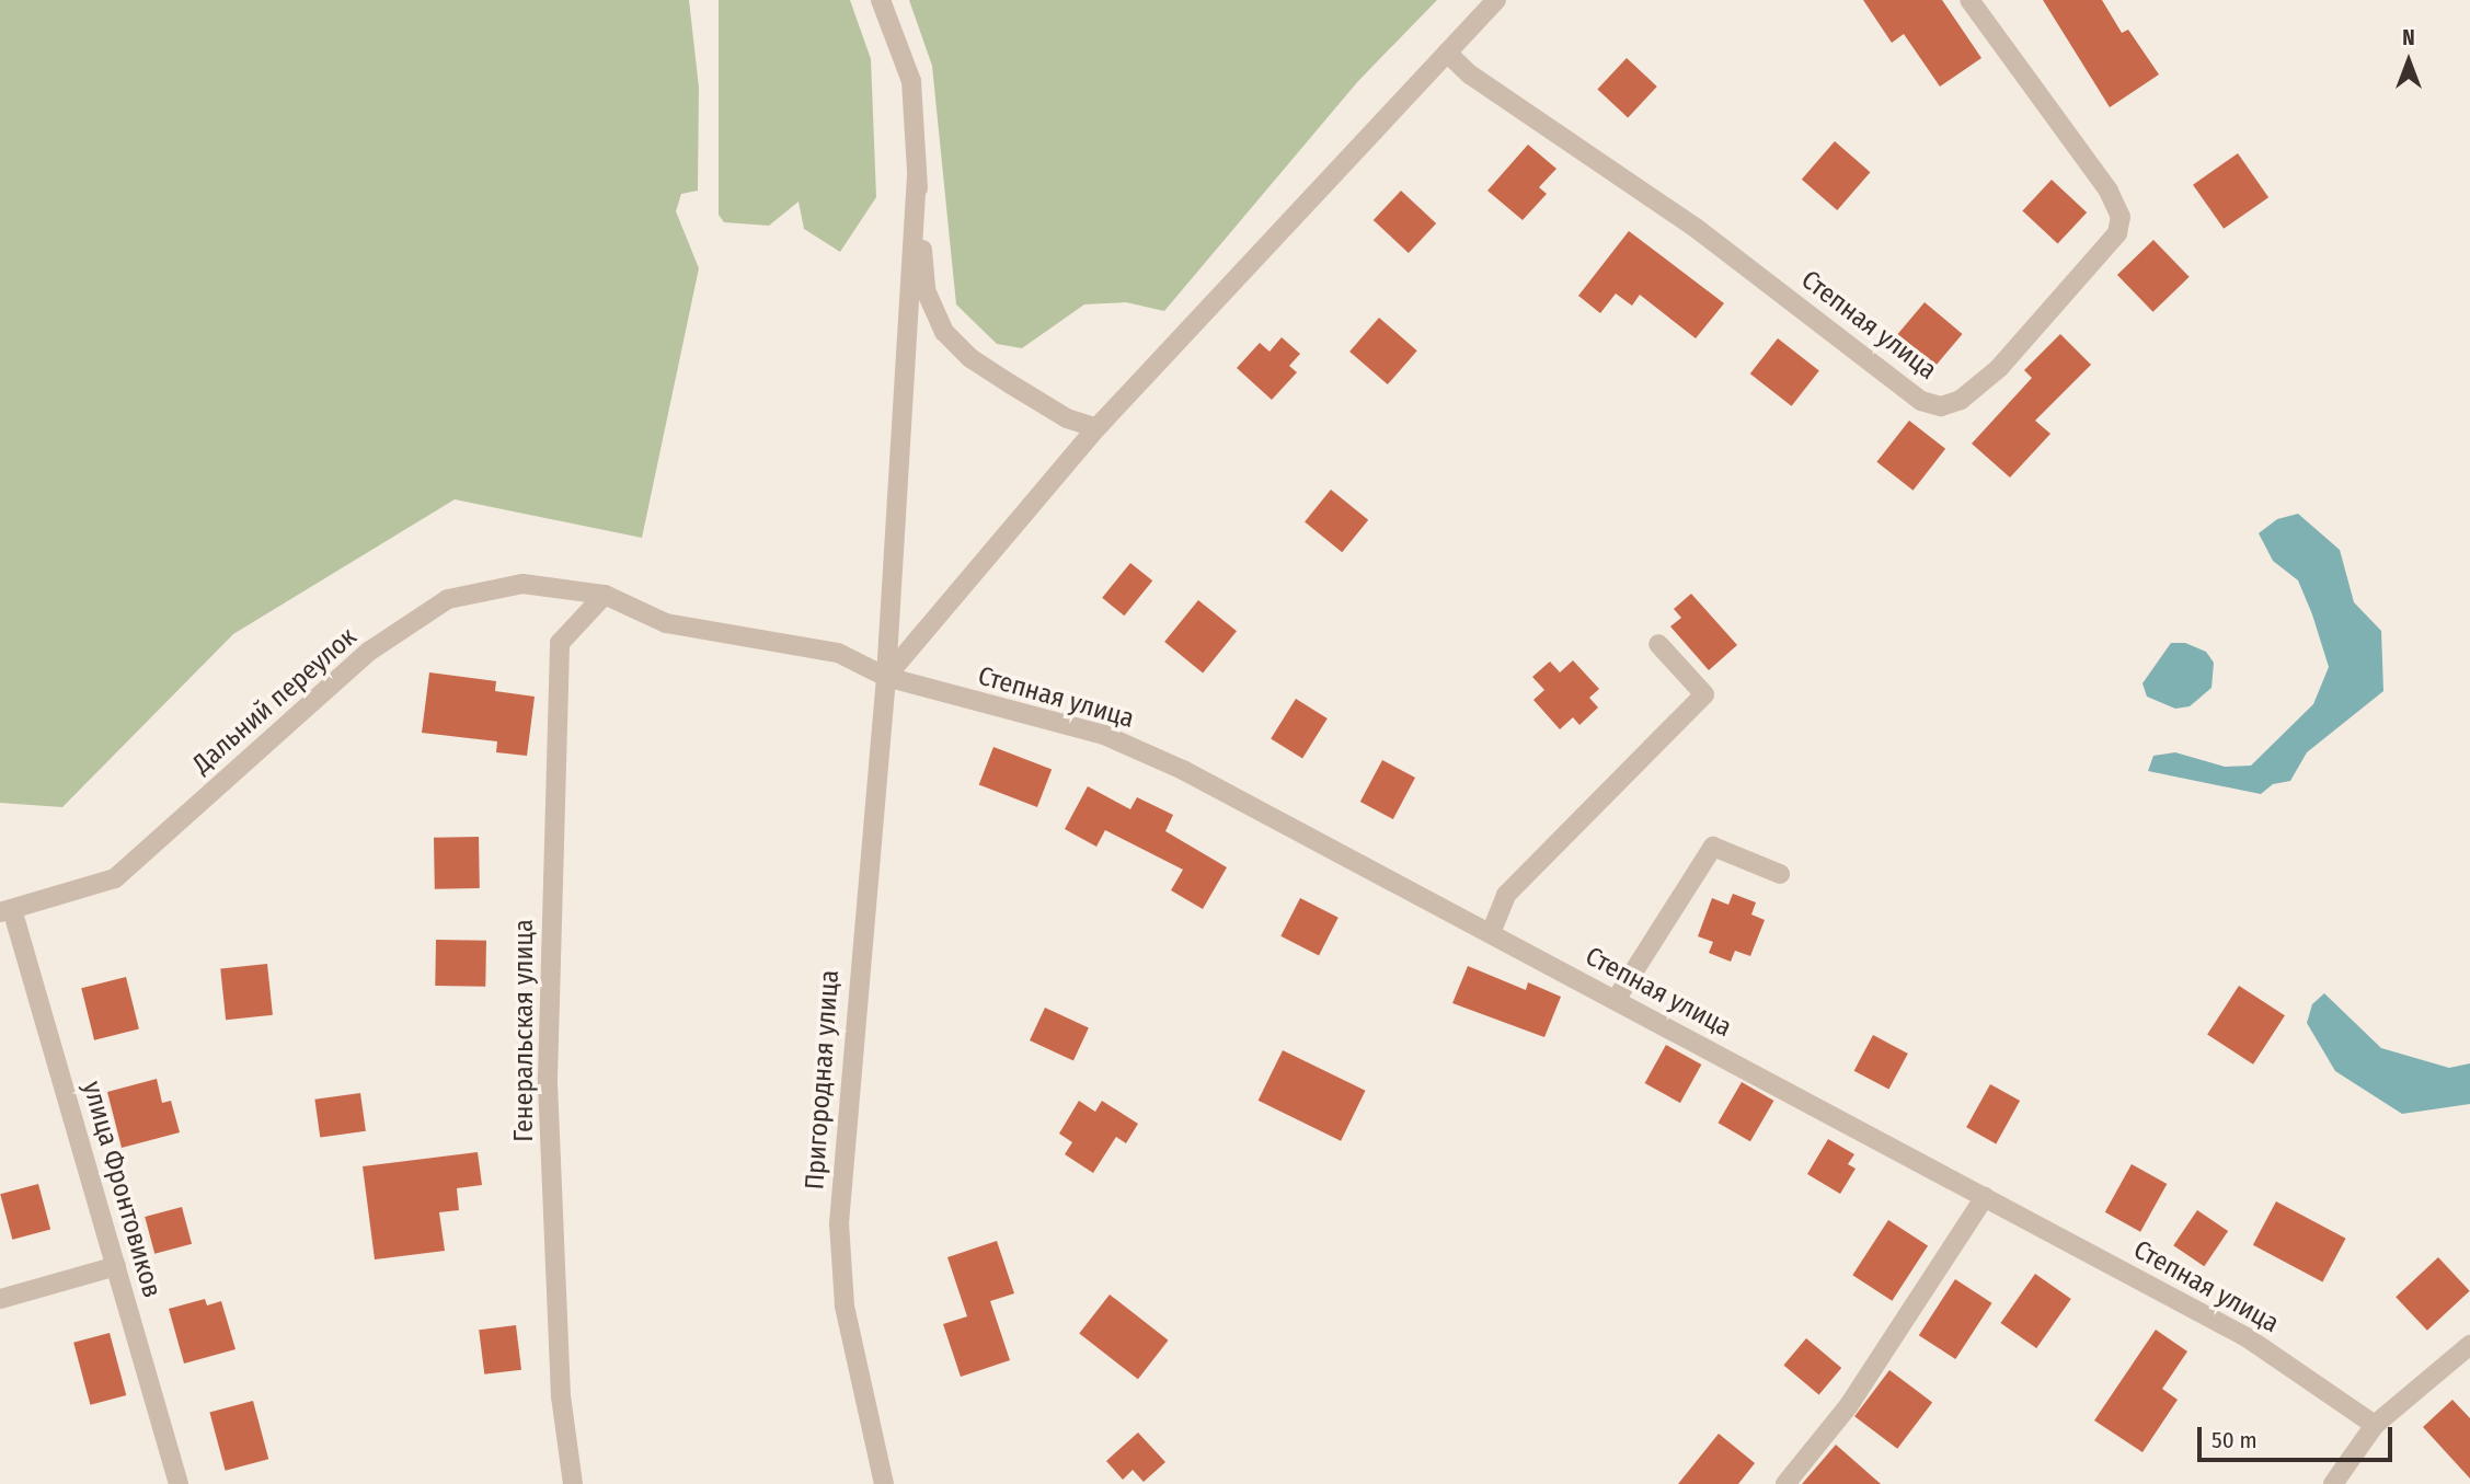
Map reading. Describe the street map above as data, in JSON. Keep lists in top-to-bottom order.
{
  "streets": {
    "street": [
      "Степная улица",
      "Дальний переулок",
      "Генеральская улица",
      "Пригородная улица",
      "улица Фронтовиков"
    ]
  },
  "crossings": [
    ["Степная улица", "Дальний переулок"],
    ["Степная улица", "Пригородная улица"],
    ["Дальний переулок", "Генеральская улица"],
    ["Дальний переулок", "Пригородная улица"],
    ["Дальний переулок", "улица Фронтовиков"]
  ],
  "scale_bar": "50 m",
  "north": "top"
}
